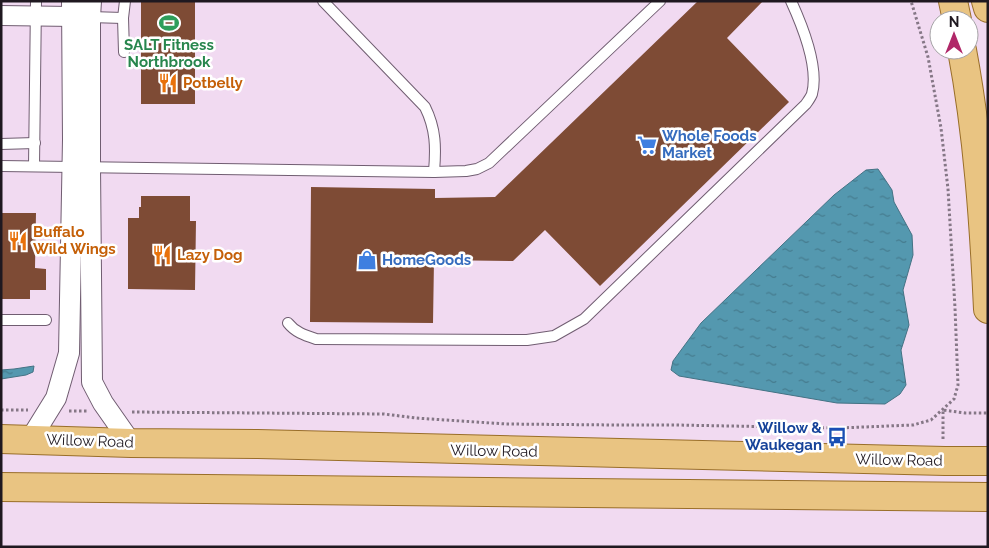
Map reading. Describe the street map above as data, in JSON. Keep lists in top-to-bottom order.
{
  "streets": {
    "main road": ["Willow Road"]
  },
  "places": {
    "sports": ["SALT Fitness Northbrook"],
    "restaurant": ["Potbelly", "Buffalo Wild Wings", "Lazy Dog"],
    "supermarket": ["Whole Foods Market"],
    "shop": ["HomeGoods"],
    "bus stop": ["Willow & Waukegan"]
  },
  "north": "top"
}
